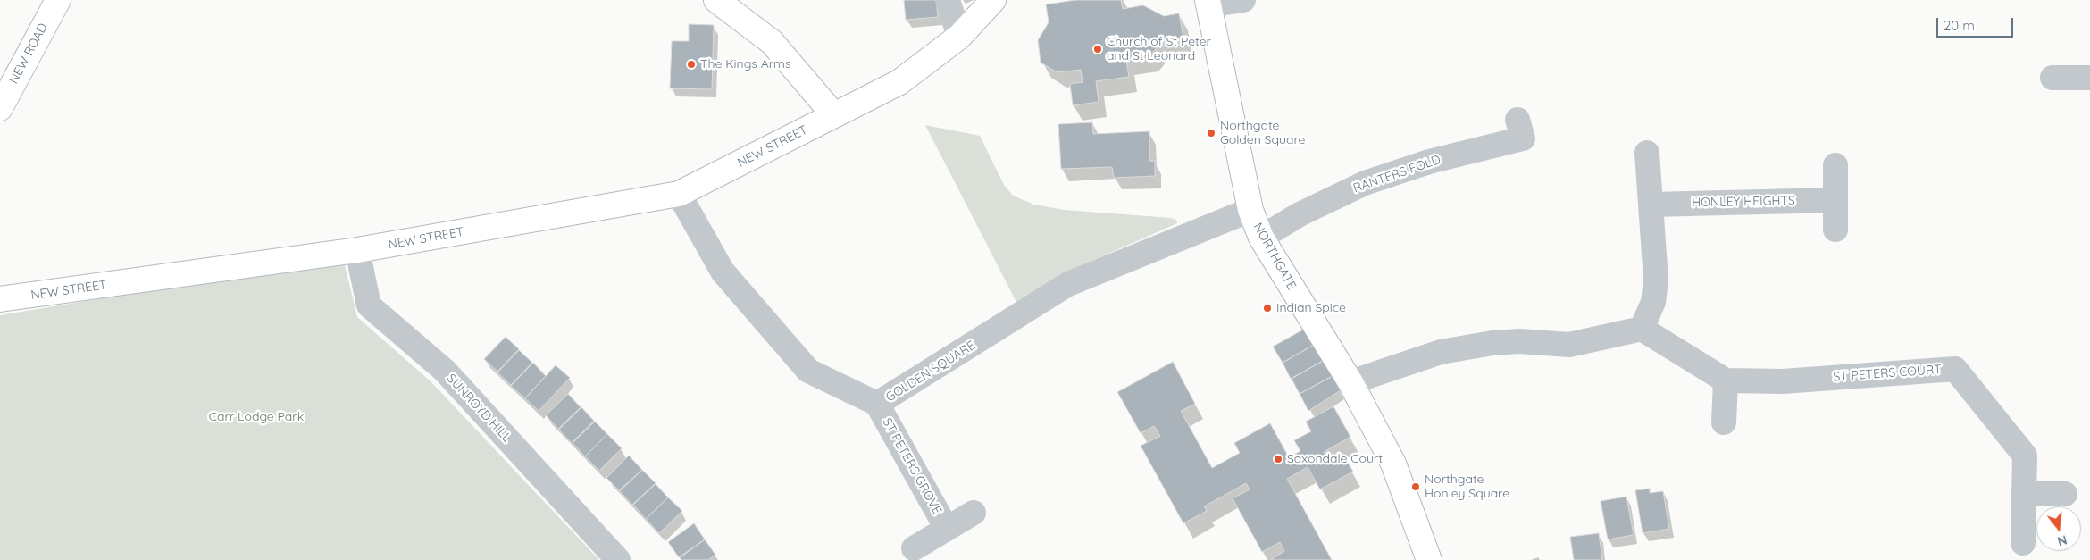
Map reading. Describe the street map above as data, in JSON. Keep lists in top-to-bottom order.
{
  "streets": {
    "street": [
      "NEW ROAD",
      "NEW STREET",
      "RANTERS FOLD",
      "HONLEY HEIGHTS",
      "NORTHGATE",
      "GOLDEN SQUARE",
      "ST PETERS COURT",
      "SUNROYD HILL",
      "ST PETERS GROVE"
    ]
  },
  "crossings": [
    ["NEW STREET", "GOLDEN SQUARE"],
    ["NEW STREET", "SUNROYD HILL"],
    ["RANTERS FOLD", "NORTHGATE"],
    ["NORTHGATE", "GOLDEN SQUARE"],
    ["GOLDEN SQUARE", "ST PETERS GROVE"]
  ],
  "parks": ["Carr Lodge Park"],
  "places": [
    "Church of St Peter and St Leonard",
    "The Kings Arms",
    "Northgate Golden Square",
    "Indian Spice",
    "Saxondale Court",
    "Northgate Honley Square"
  ],
  "scale_bar": "20 m",
  "north": "bottom"
}
